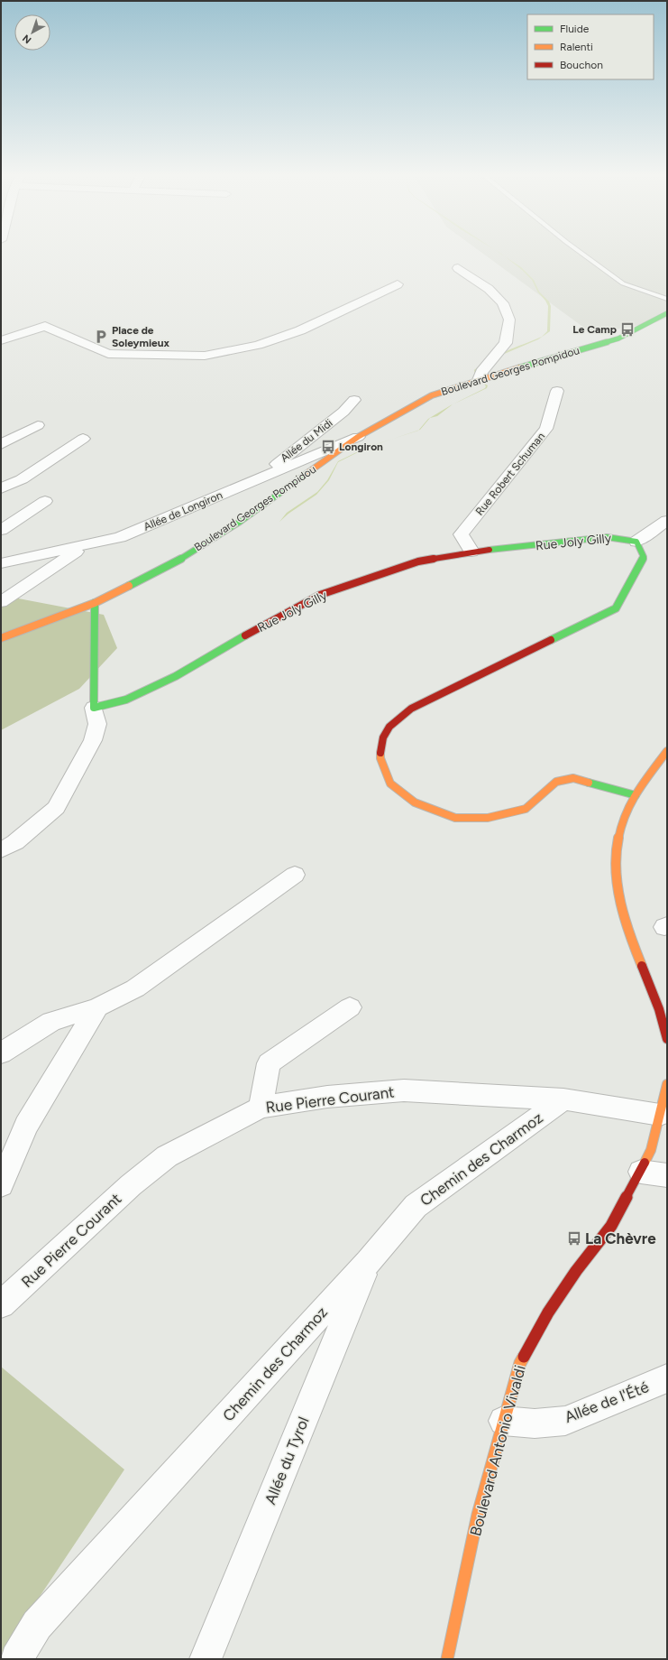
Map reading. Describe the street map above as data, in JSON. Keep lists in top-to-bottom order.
{
  "streets": {
    "street": [
      "Boulevard Georges Pompidou",
      "Allée du Midi",
      "Rue Robert Schuman",
      "Allée de Longiron",
      "Rue Joly Gilly",
      "Rue Pierre Courant",
      "Chemin des Charmoz",
      "Allée de l'Été",
      "Boulevard Antonio Vivaldi",
      "Allée du Tyrol"
    ]
  },
  "crossings": [
    ["Boulevard Georges Pompidou", "Allée de Longiron"],
    ["Allée du Midi", "Allée de Longiron"],
    ["Rue Robert Schuman", "Rue Joly Gilly"],
    ["Rue Pierre Courant", "Chemin des Charmoz"],
    ["Rue Pierre Courant", "Boulevard Antonio Vivaldi"],
    ["Chemin des Charmoz", "Allée du Tyrol"],
    ["Allée de l'Été", "Boulevard Antonio Vivaldi"]
  ],
  "places": {
    "bus stop": ["Le Camp", "Longiron", "La Chèvre"],
    "parking": ["Place de Soleymieux"]
  },
  "legend": ["Fluide", "Ralenti", "Bouchon"],
  "north": "bottom left"
}
